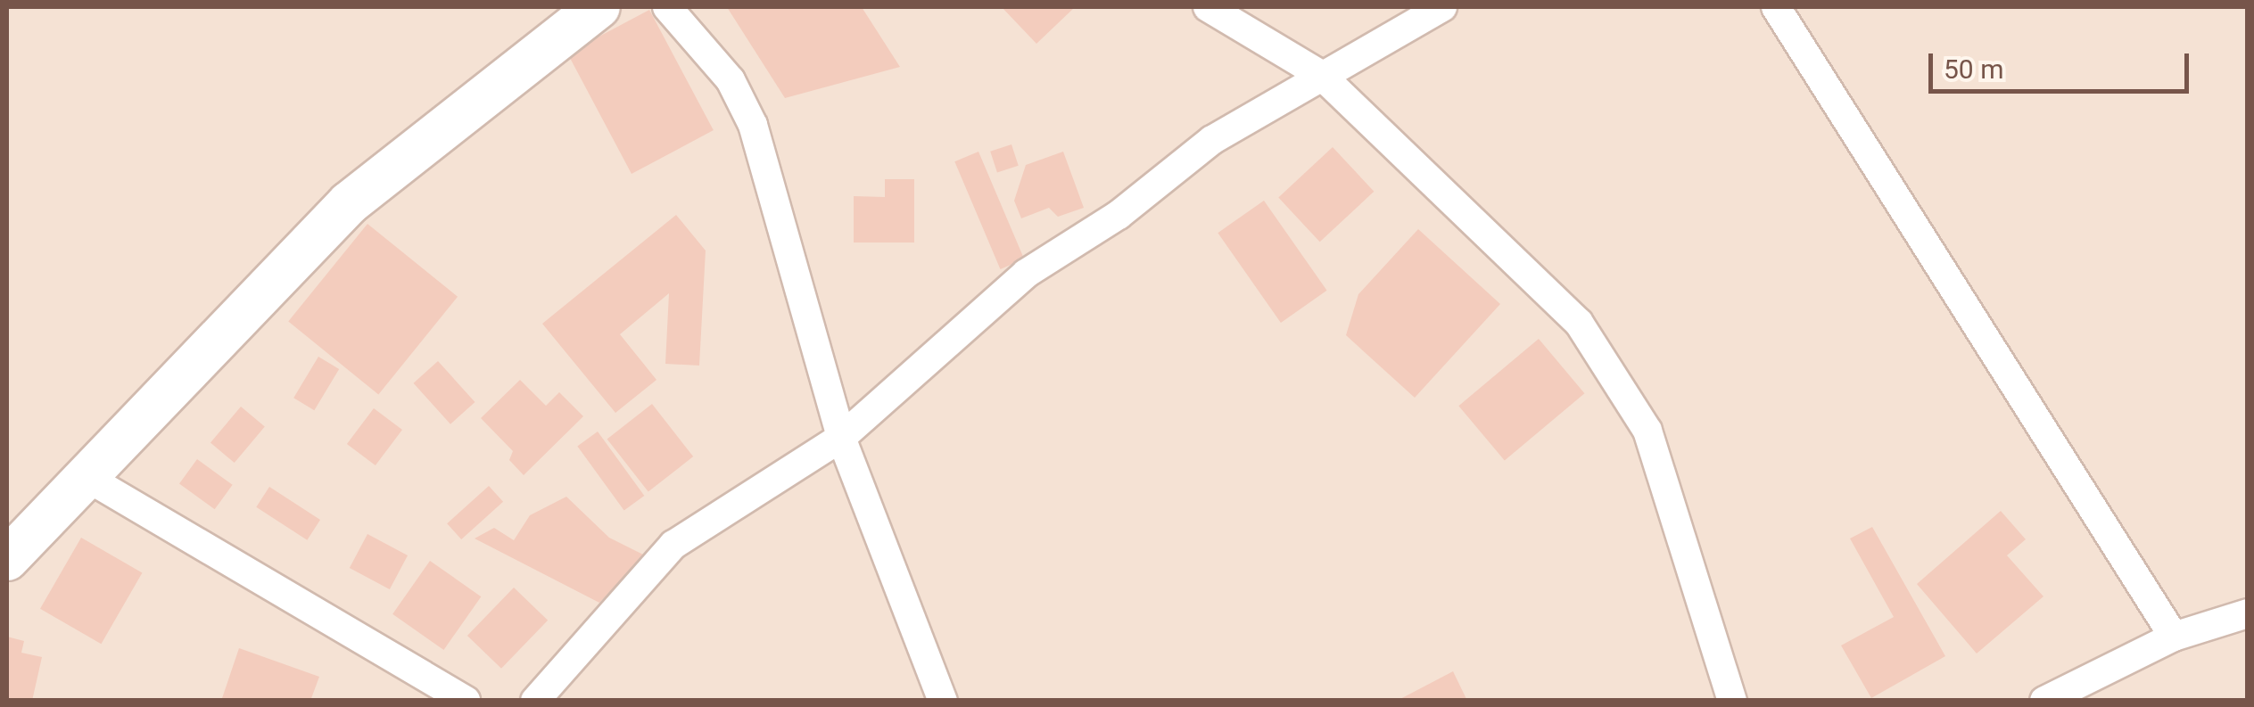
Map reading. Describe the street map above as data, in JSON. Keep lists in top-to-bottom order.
{
  "scale_bar": "50 m"
}
